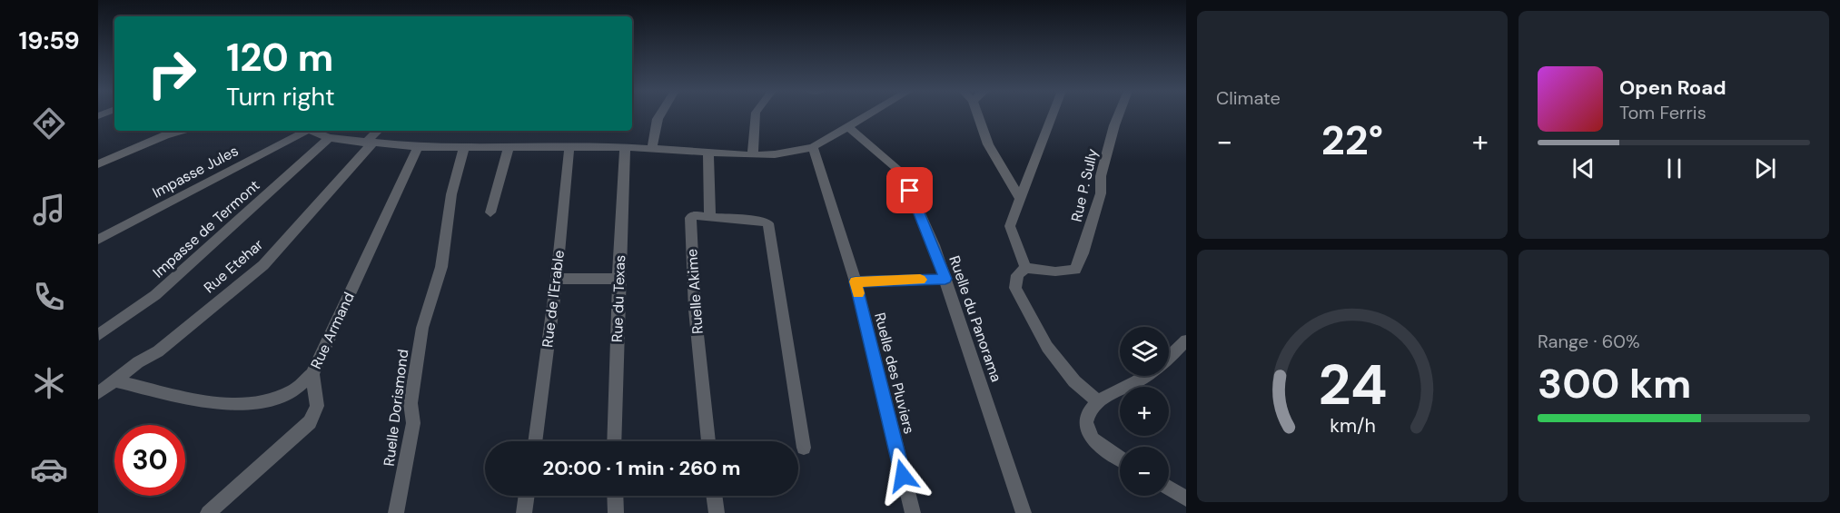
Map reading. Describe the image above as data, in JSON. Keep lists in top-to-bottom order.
{
  "streets": {
    "street": [
      "Impasse Jules",
      "Rue P. Sully",
      "Impasse de Termont",
      "Rue Etehar",
      "Ruelle Akime",
      "Rue de l'Erable",
      "Rue du Texas",
      "Ruelle du Panorama",
      "Rue Armand",
      "Ruelle des Pluviers",
      "Ruelle Dorismond"
    ]
  },
  "page": {
    "tabs": "19:59",
    "tile": [
      "Climate",
      ["Range · 60%", "300 km"]
    ],
    "turn": ["120 m", "Turn right"],
    "song": ["Open Road", "Tom Ferris"],
    "heat": ["−", "22°", "+"],
    "map_buttons": ["+", "−"],
    "limit": "30",
    "trip": "20:00 · 1 min · 260 m",
    "gauge": ["24", "km/h"]
  }
}
